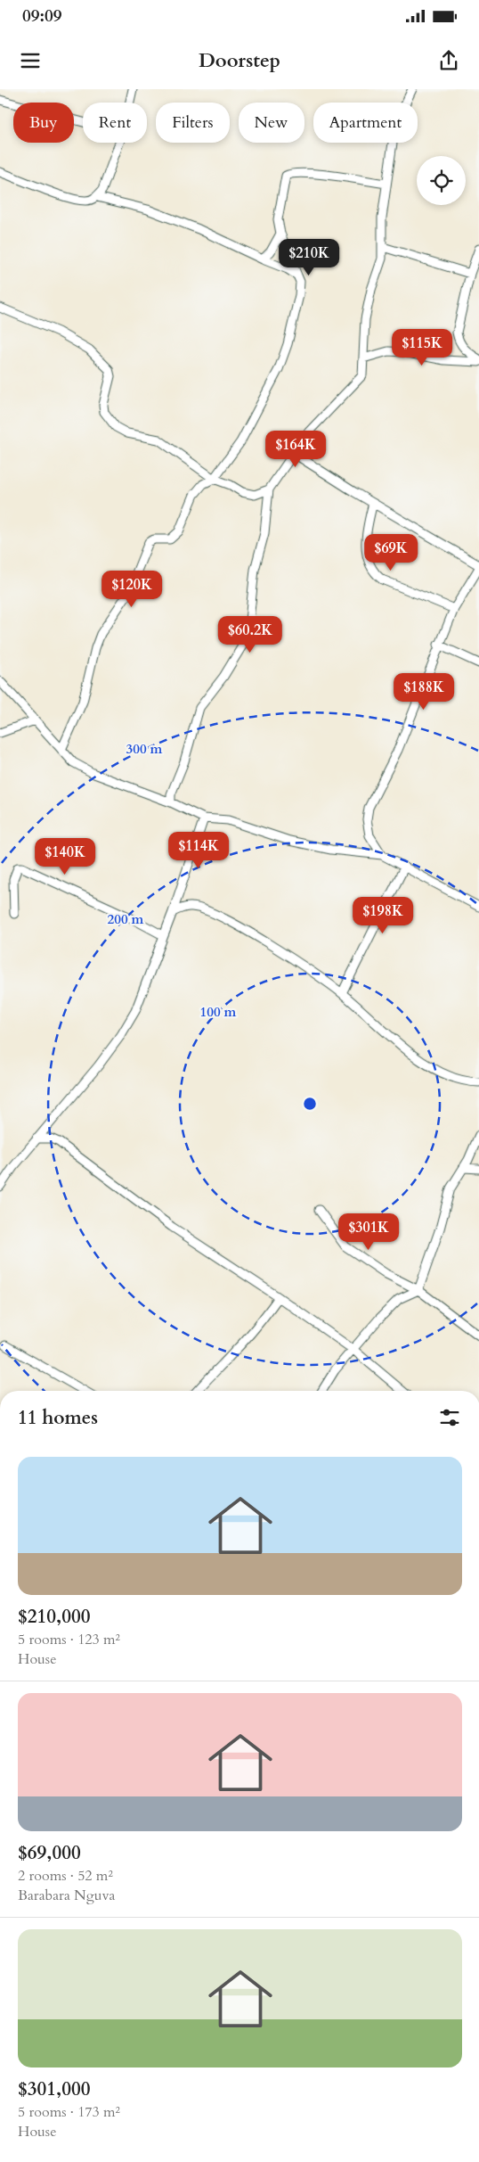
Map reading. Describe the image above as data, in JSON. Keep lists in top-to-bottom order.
{
  "page": {
    "status": "09:09",
    "header": "Doorstep",
    "chip": [
      "Buy",
      "Rent",
      "Filters",
      "New",
      "Apartment"
    ],
    "price": [
      "$210K",
      "$115K",
      "$164K",
      "$69K",
      "$120K",
      "$60.2K",
      "$188K",
      "$114K",
      "$140K",
      "$198K",
      "$301K"
    ],
    "heading": "11 homes",
    "list": [
      {
        "name": "$210,000",
        "note": "5 rooms · 123 m² · House"
      },
      {
        "name": "$69,000",
        "note": "2 rooms · 52 m² · Barabara Nguva"
      },
      {
        "name": "$301,000",
        "note": "5 rooms · 173 m² · House"
      }
    ]
  },
  "rings": ["300 m", "200 m", "100 m"]
}
